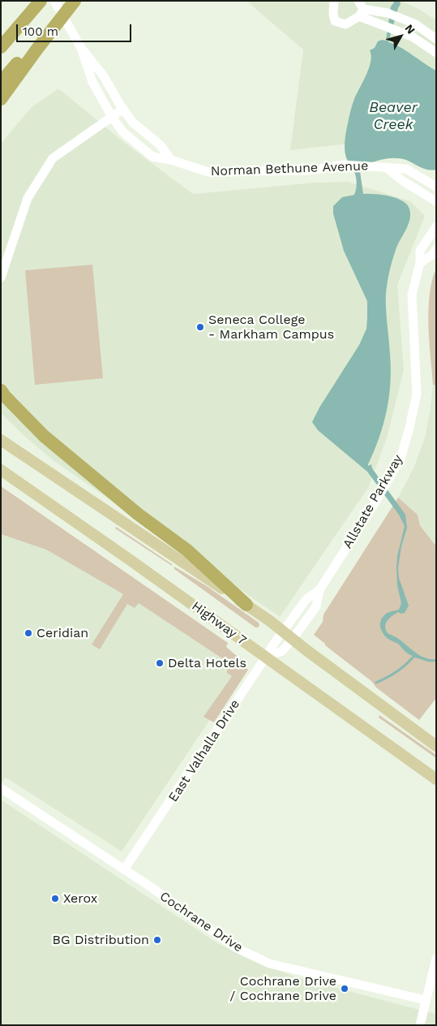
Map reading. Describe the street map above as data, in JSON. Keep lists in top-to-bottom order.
{
  "streets": {
    "main road": ["Highway 7"],
    "street": [
      "Norman Bethune Avenue",
      "Allstate Parkway",
      "East Valhalla Drive",
      "Cochrane Drive"
    ]
  },
  "crossings": [
    ["Allstate Parkway", "Highway 7"],
    ["Allstate Parkway", "East Valhalla Drive"],
    ["Highway 7", "East Valhalla Drive"],
    ["East Valhalla Drive", "Cochrane Drive"]
  ],
  "water": ["Beaver Creek"],
  "places": [
    "Seneca College - Markham Campus",
    "Ceridian",
    "Delta Hotels",
    "Xerox",
    "BG Distribution",
    "Cochrane Drive / Cochrane Drive"
  ],
  "scale_bar": "100 m",
  "north": "top right"
}
